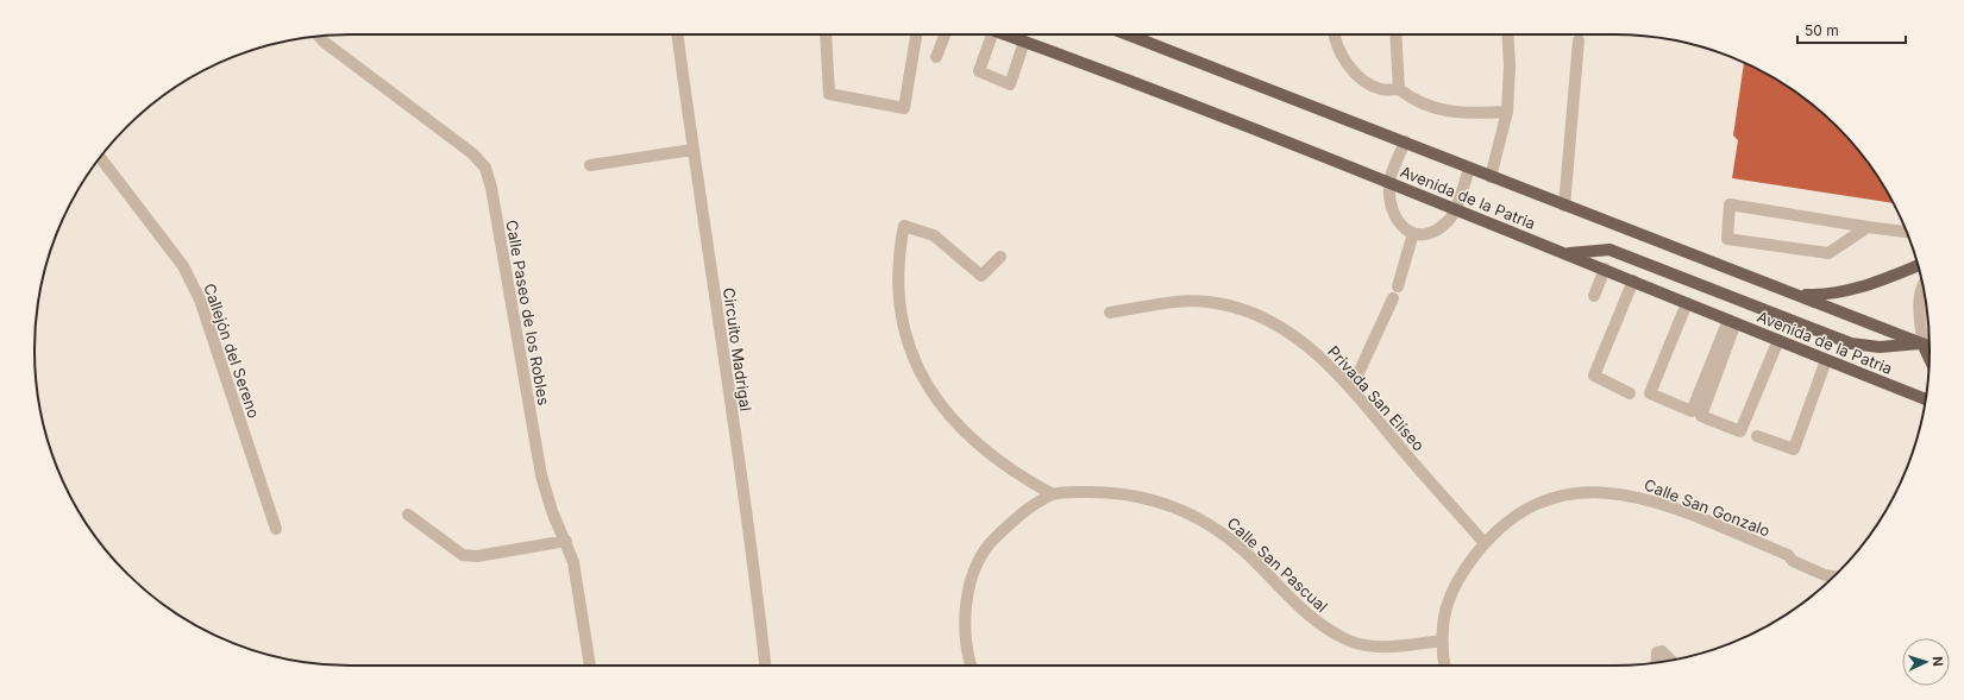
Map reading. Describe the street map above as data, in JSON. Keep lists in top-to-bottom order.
{
  "streets": {
    "main road": ["Avenida de la Patria"],
    "street": [
      "Calle Paseo de los Robles",
      "Circuito Madrigal",
      "Callejón del Sereno",
      "Privada San Elíseo",
      "Calle San Gonzalo",
      "Calle San Pascual"
    ]
  },
  "crossings": [
    ["Privada San Elíseo", "Calle San Gonzalo"],
    ["Calle San Gonzalo", "Calle San Pascual"]
  ],
  "scale_bar": "50 m",
  "north": "right"
}
